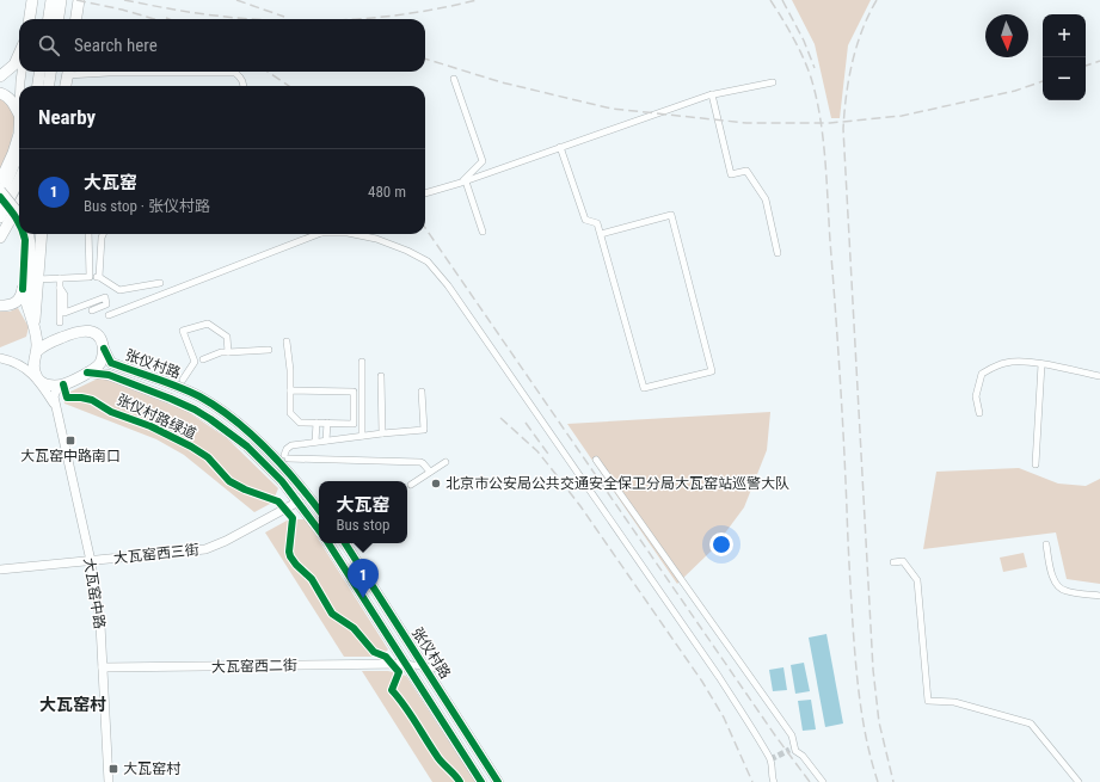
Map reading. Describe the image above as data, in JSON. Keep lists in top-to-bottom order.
{
  "streets": {
    "main road": ["张仪村路"],
    "street": ["大瓦窑西三街", "大瓦窑中路", "大瓦窑西二街"],
    "cycle path": ["张仪村路绿道"]
  },
  "crossings": [
    ["张仪村路", "大瓦窑西三街"],
    ["张仪村路", "大瓦窑中路"],
    ["张仪村路", "大瓦窑西二街"],
    ["大瓦窑西三街", "大瓦窑中路"],
    ["大瓦窑中路", "大瓦窑西二街"]
  ],
  "districts": ["大瓦窑村"],
  "places": {
    "transit": ["大瓦窑中路南口", "大瓦窑村"],
    "other": ["北京市公安局公共交通安全保卫分局大瓦窑站巡警大队"]
  },
  "north": "bottom",
  "page": {
    "map_buttons": ["+", "−"],
    "search": "Search here",
    "heading": "Nearby",
    "list": [
      {
        "mark": "1",
        "name": "大瓦窑",
        "note": "Bus stop · 张仪村路",
        "value": "480 m"
      }
    ],
    "popup": ["大瓦窑", "Bus stop"],
    "pins": "1"
  }
}
